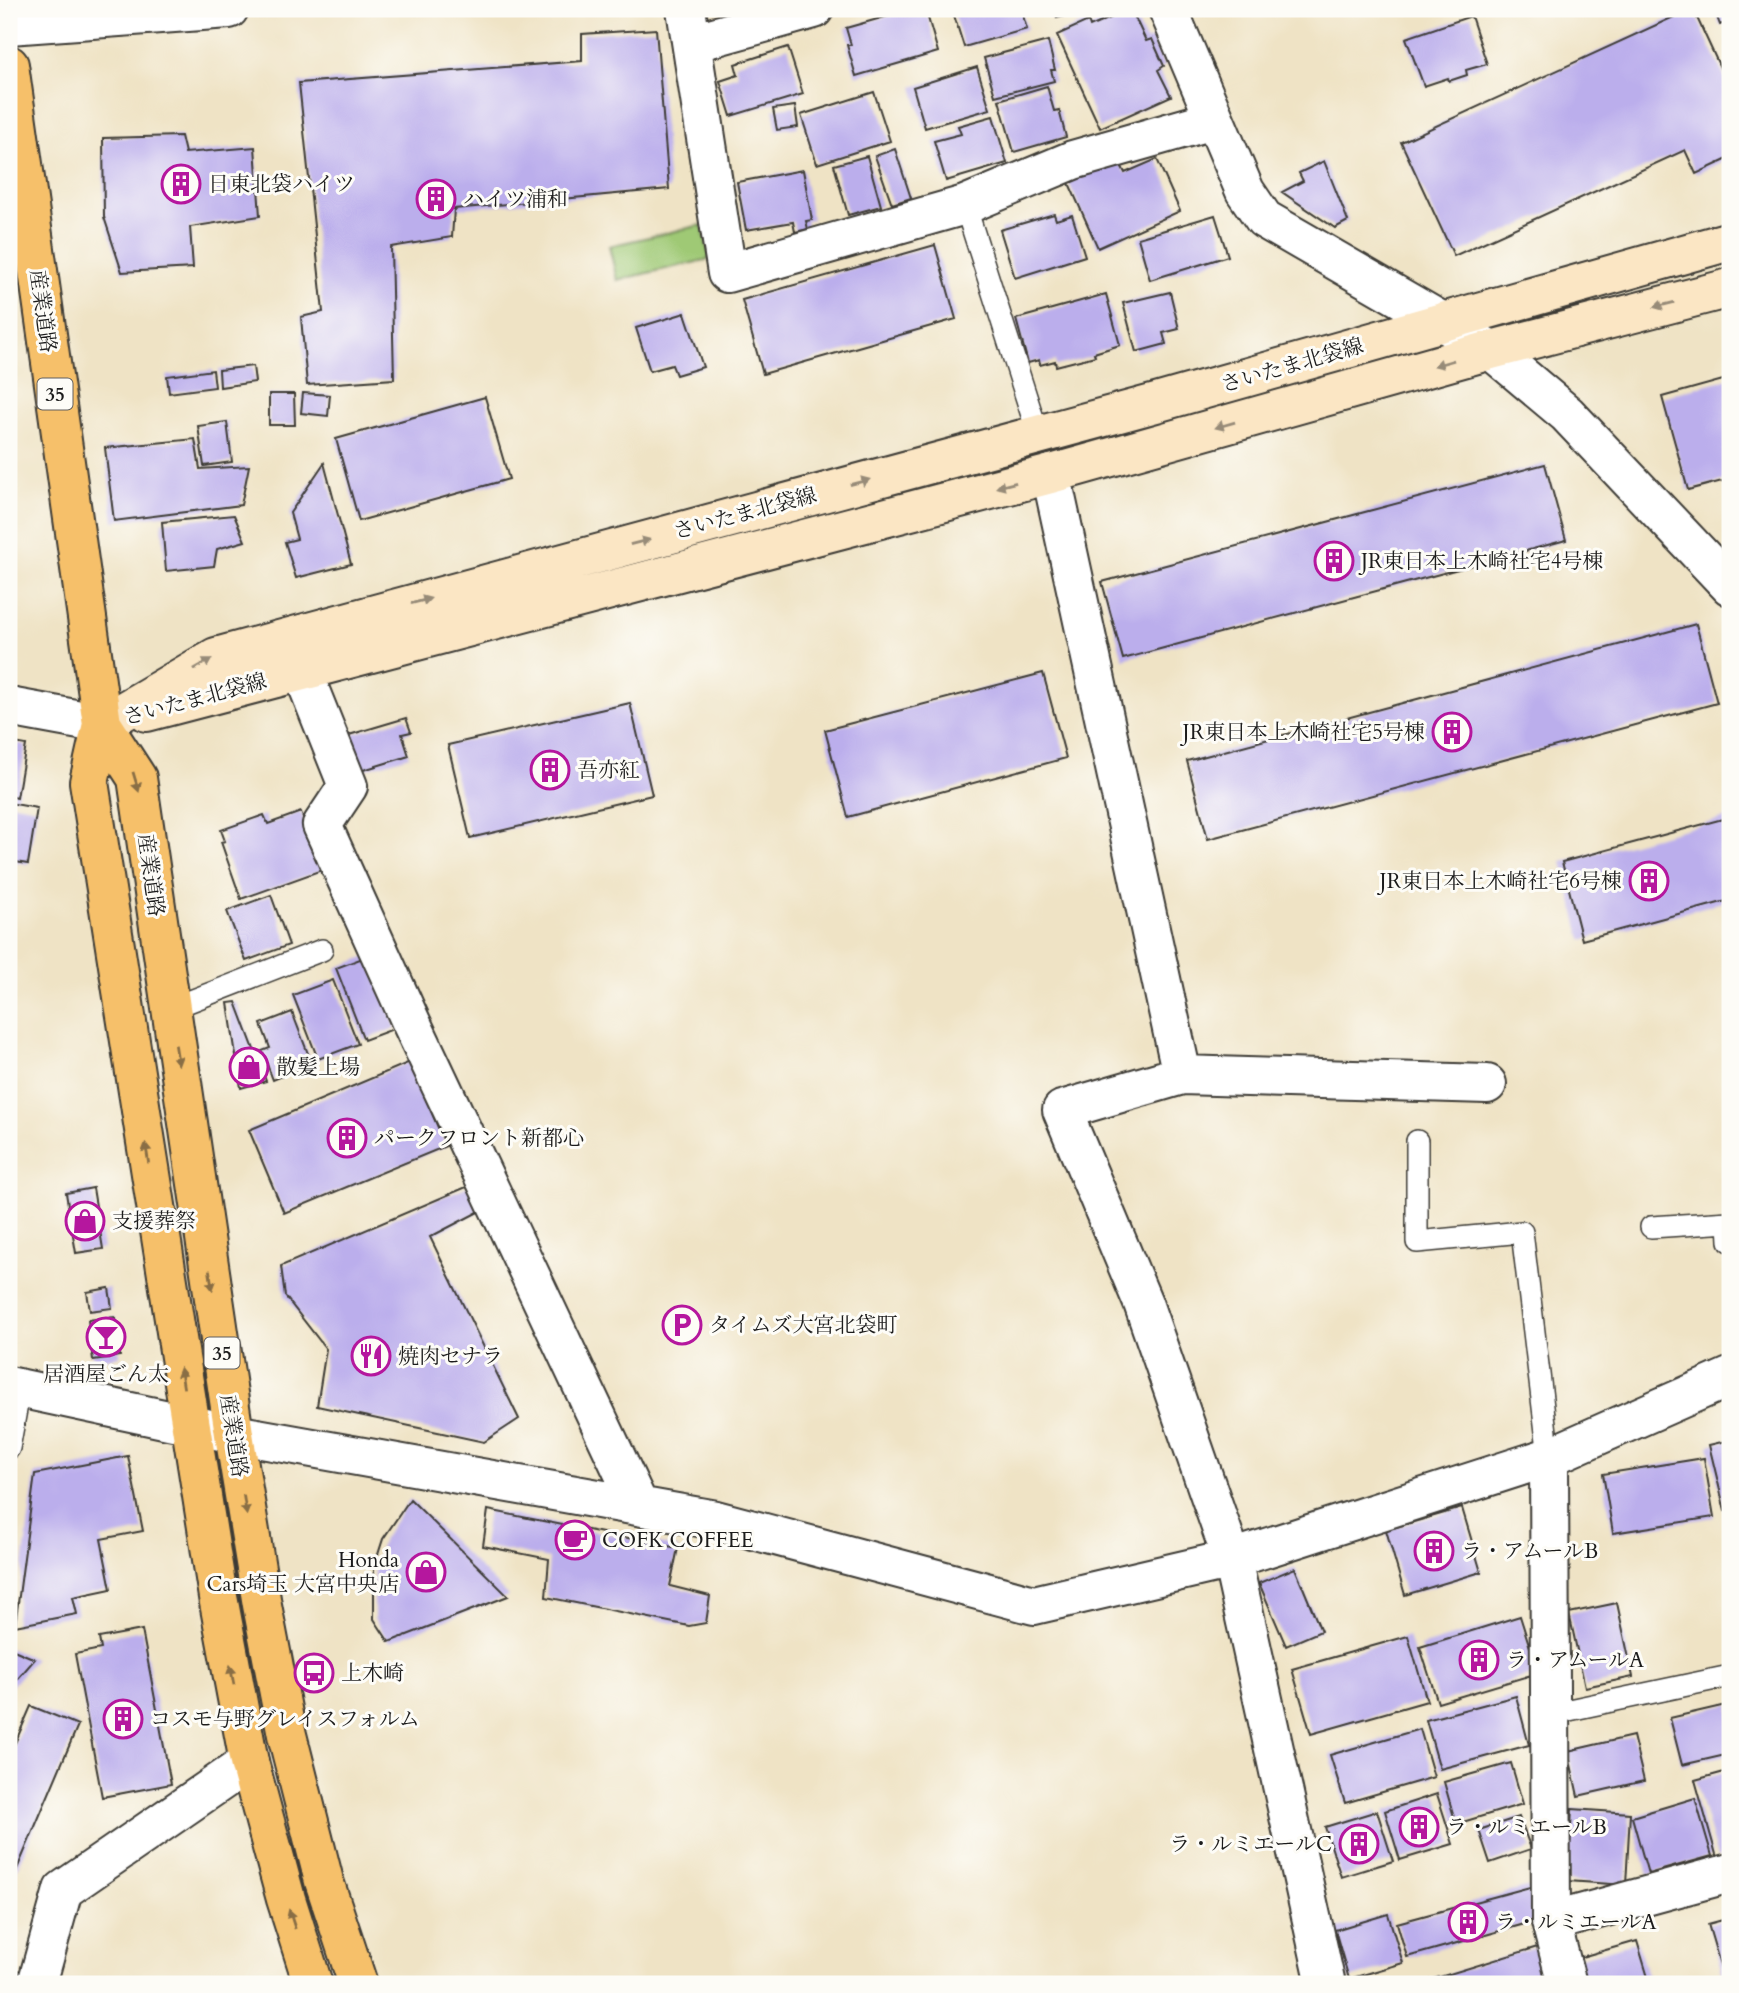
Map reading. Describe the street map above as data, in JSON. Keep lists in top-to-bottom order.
{
  "streets": {
    "main road": ["産業道路", "さいたま北袋線", "35"]
  },
  "crossings": [
    ["産業道路", "さいたま北袋線"]
  ],
  "places": {
    "building": [
      "日東北袋ハイツ",
      "ハイツ浦和",
      "JR東日本上木崎社宅4号棟",
      "JR東日本上木崎社宅5号棟",
      "吾亦紅",
      "JR東日本上木崎社宅6号棟",
      "パークフロント新都心",
      "ラ・アムールB",
      "ラ・アムールA",
      "コスモ与野グレイスフォルム",
      "ラ・ルミエールB",
      "ラ・ルミエールC",
      "ラ・ルミエールA"
    ],
    "shop": ["散髪上場", "支援葬祭", "Honda Cars埼玉 大宮中央店"],
    "parking": ["タイムズ大宮北袋町"],
    "bar": ["居酒屋ごん太"],
    "restaurant": ["焼肉セナラ"],
    "cafe": ["COFK COFFEE"],
    "bus stop": ["上木崎"]
  }
}
